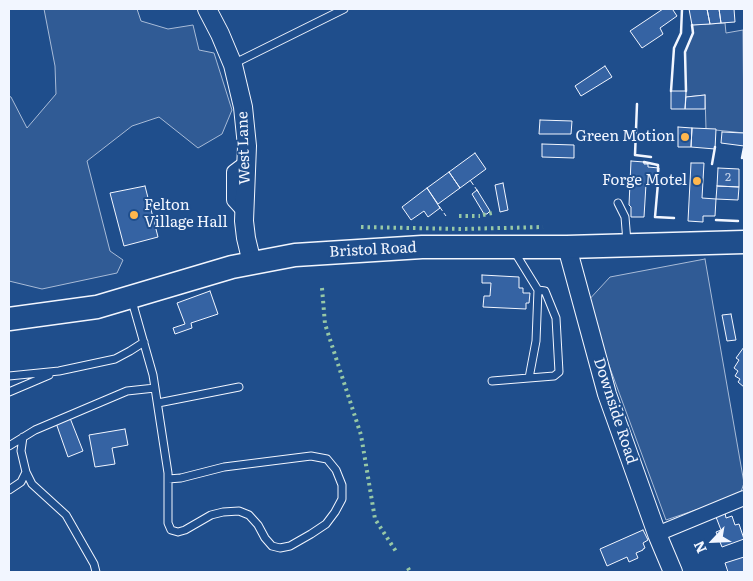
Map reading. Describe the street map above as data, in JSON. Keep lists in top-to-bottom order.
{
  "streets": {
    "highway": ["Bristol Road"],
    "street": ["West Lane", "Downside Road"]
  },
  "crossings": [
    ["West Lane", "Bristol Road"],
    ["Bristol Road", "Downside Road"]
  ],
  "places": ["Green Motion", "Forge Motel", "Felton Village Hall"],
  "house_numbers": ["2"],
  "north": "bottom left"
}
